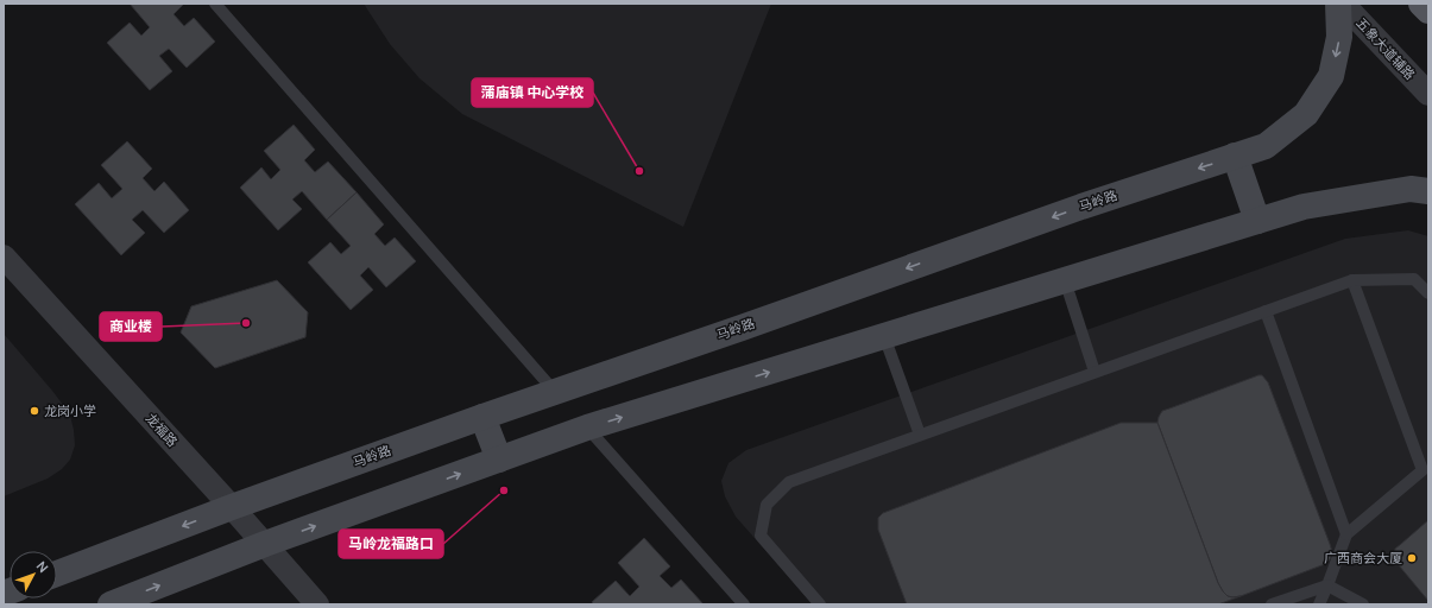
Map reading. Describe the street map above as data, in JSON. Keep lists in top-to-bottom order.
{
  "streets": {
    "street": ["五象大道辅路", "马岭路", "龙福路"]
  },
  "crossings": [
    ["马岭路", "龙福路"]
  ],
  "places": [
    "蒲庙镇 中心学校",
    "商业楼",
    "龙岗小学",
    "马岭龙福路口",
    "广西商会大厦"
  ],
  "north": "top right"
}
